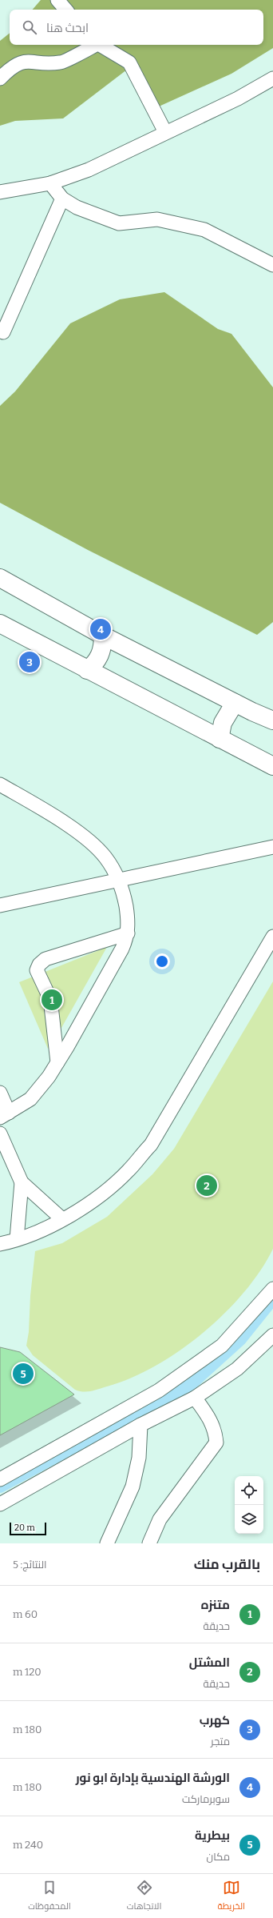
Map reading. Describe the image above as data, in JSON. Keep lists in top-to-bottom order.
{
  "scale_bar": "20 m",
  "page": {
    "search": "ابحث هنا",
    "pins": [
      "4",
      "3",
      "1",
      "2",
      "5"
    ],
    "scale": "20 m",
    "heading": ["بالقرب منك", "النتائج: 5"],
    "list": [
      {
        "mark": "1",
        "name": "متنزه",
        "note": "حديقة",
        "value": "60 m"
      },
      {
        "mark": "2",
        "name": "المشتل",
        "note": "حديقة",
        "value": "120 m"
      },
      {
        "mark": "3",
        "name": "كهرب",
        "note": "متجر",
        "value": "180 m"
      },
      {
        "mark": "4",
        "name": "الورشة الهندسية بإدارة ابو نور",
        "note": "سوبرماركت",
        "value": "180 m"
      },
      {
        "mark": "5",
        "name": "بيطرية",
        "note": "مكان",
        "value": "240 m"
      }
    ],
    "nav": ["الخريطة", "الاتجاهات", "المحفوظات"]
  }
}
